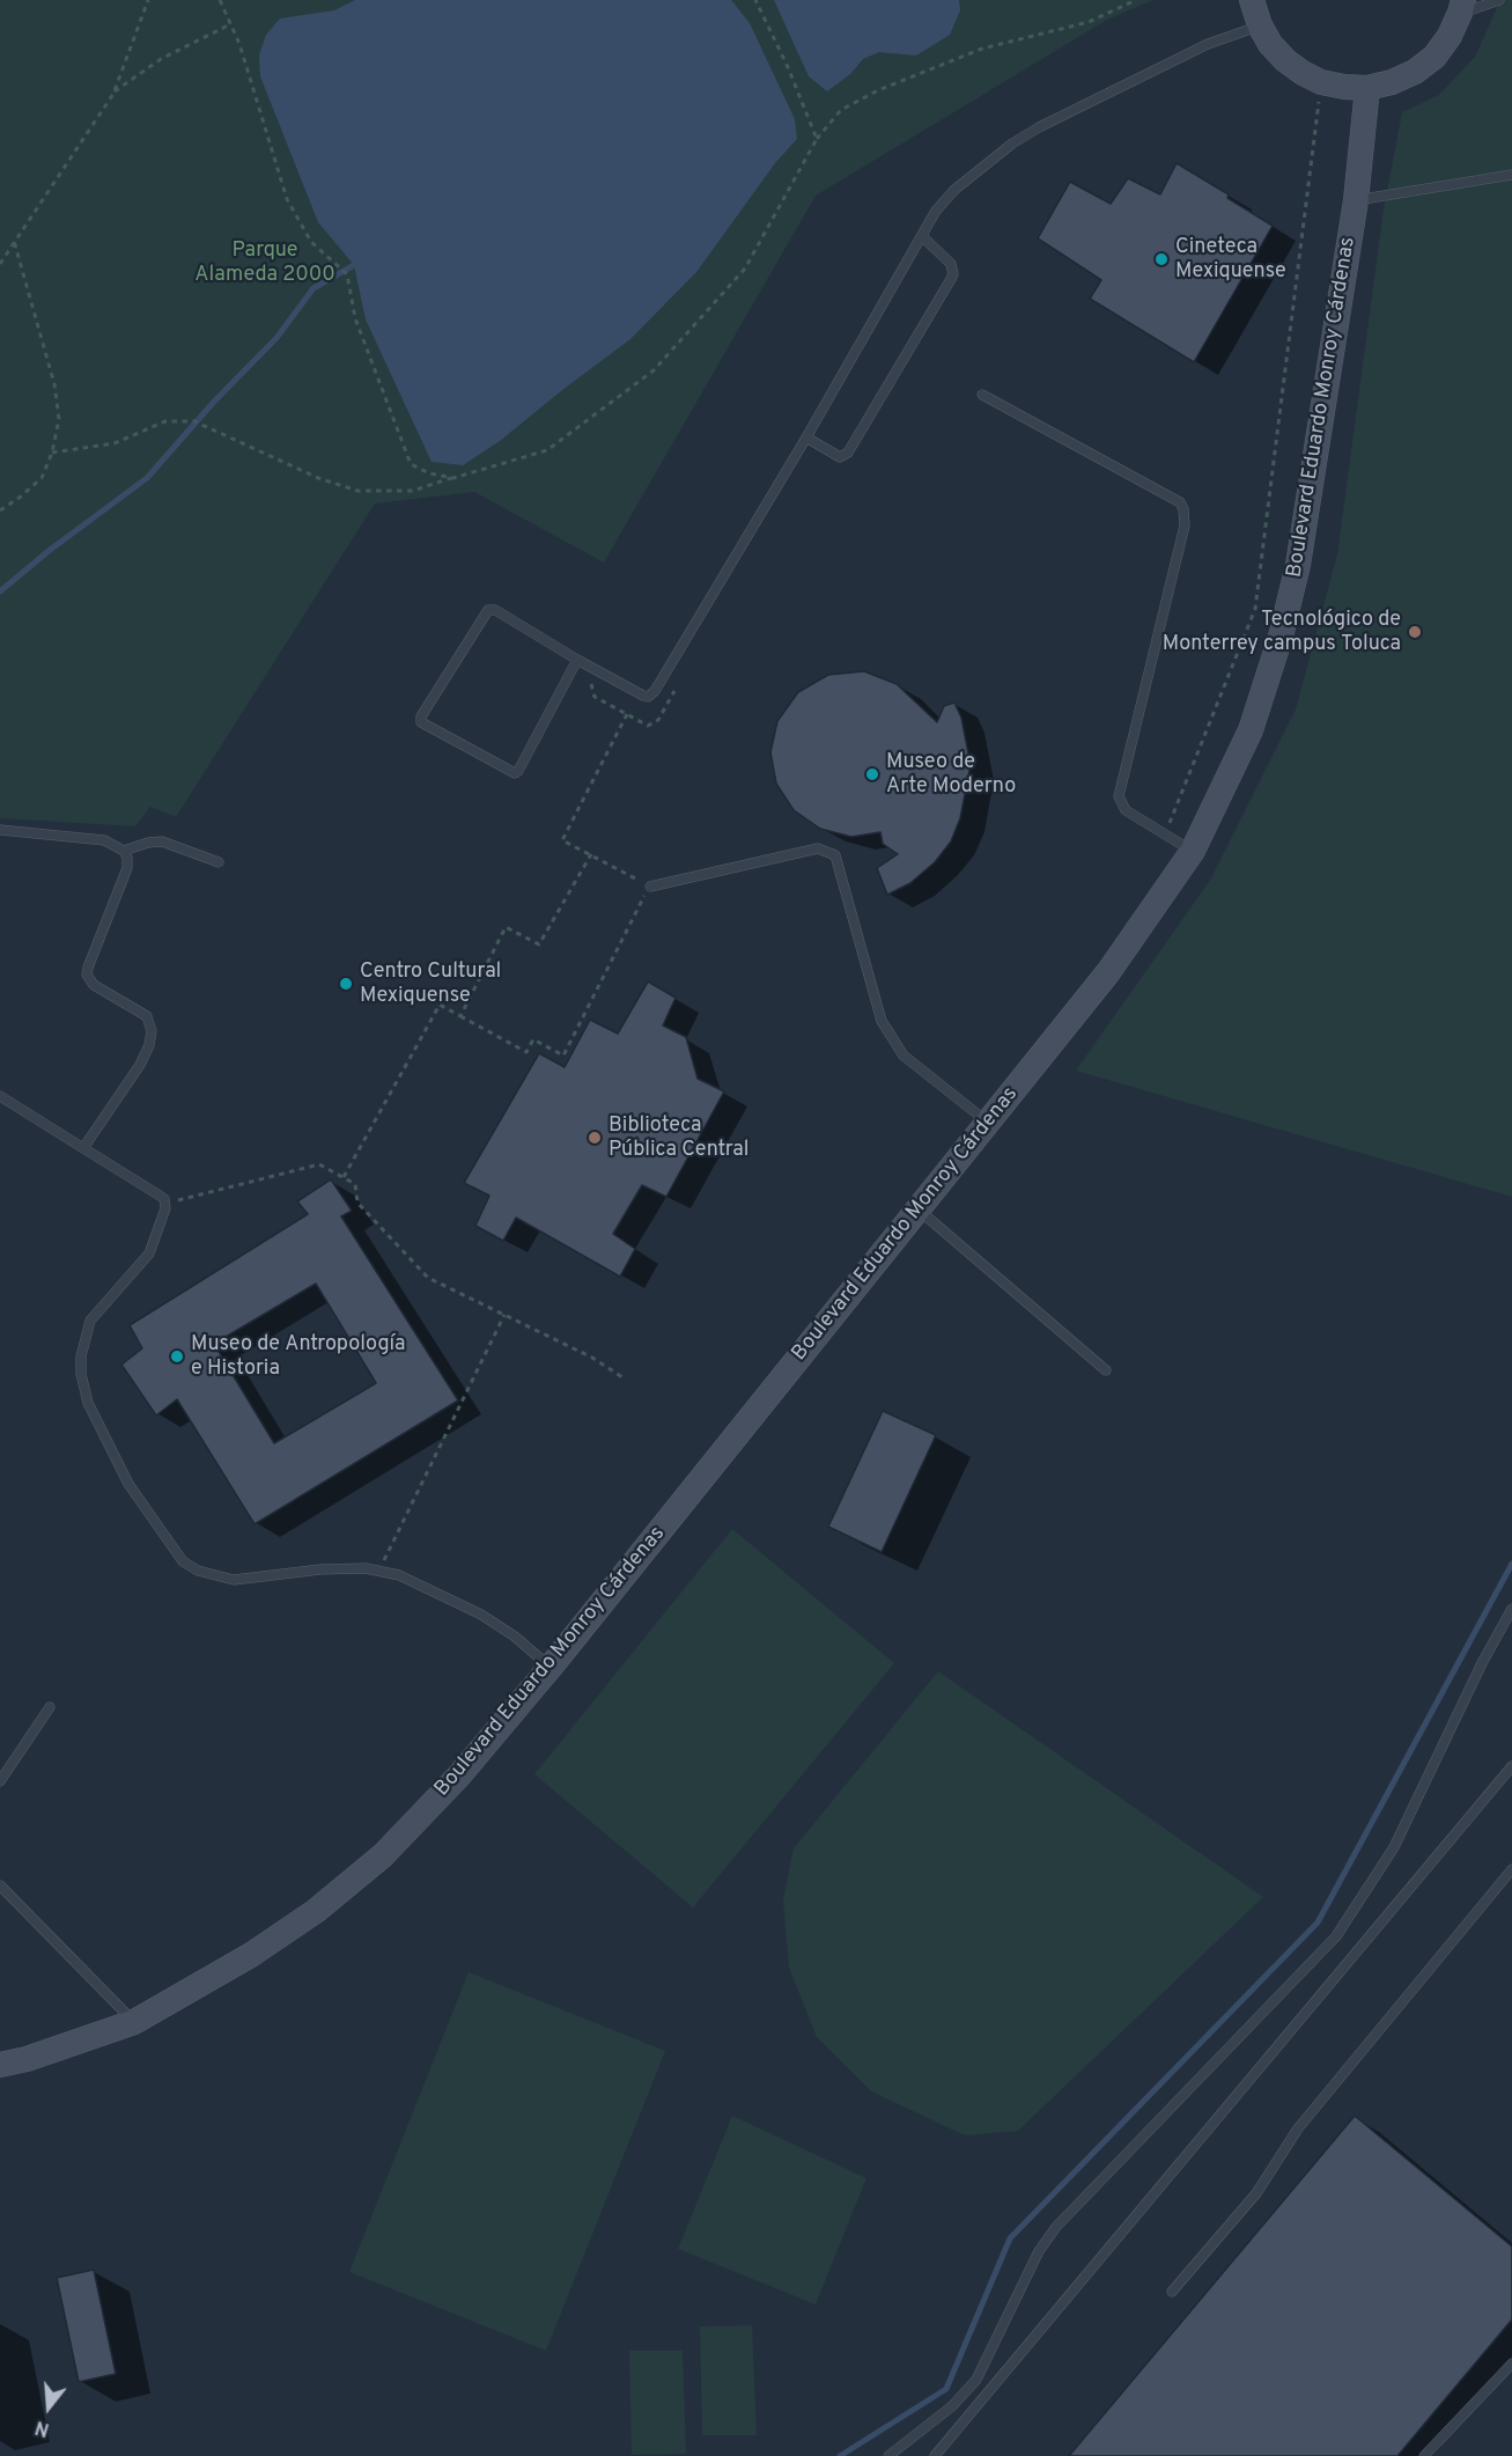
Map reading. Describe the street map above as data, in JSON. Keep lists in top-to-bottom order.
{
  "streets": {
    "main road": ["Boulevard Eduardo Monroy Cárdenas"]
  },
  "parks": ["Parque Alameda 2000"],
  "places": [
    "Cineteca Mexiquense",
    "Tecnológico de Monterrey campus Toluca",
    "Museo de Arte Moderno",
    "Centro Cultural Mexiquense",
    "Biblioteca Pública Central",
    "Museo de Antropología e Historia"
  ],
  "north": "bottom"
}
